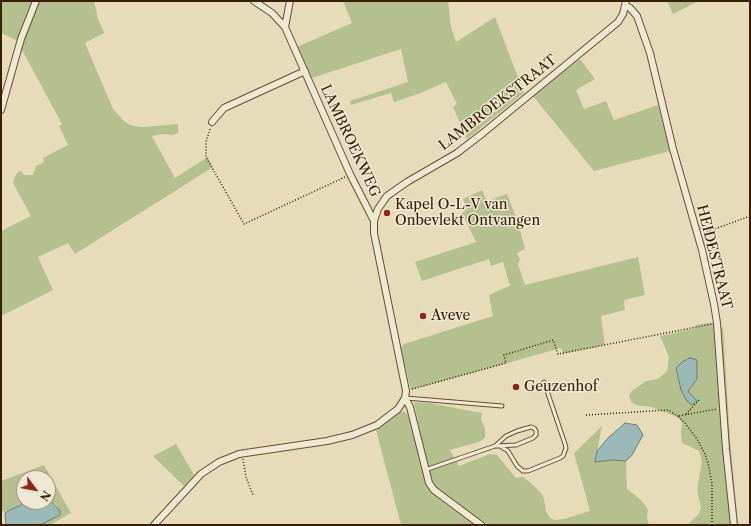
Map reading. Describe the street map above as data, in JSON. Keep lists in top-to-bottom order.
{
  "streets": {
    "street": ["LAMBROEKSTRAAT", "LAMBROEKWEG", "HEIDESTRAAT"]
  },
  "crossings": [
    ["LAMBROEKSTRAAT", "LAMBROEKWEG"],
    ["LAMBROEKSTRAAT", "HEIDESTRAAT"]
  ],
  "places": ["Kapel O-L-V van Onbevlekt Ontvangen", "Aveve", "Geuzenhof"],
  "north": "bottom right"
}
